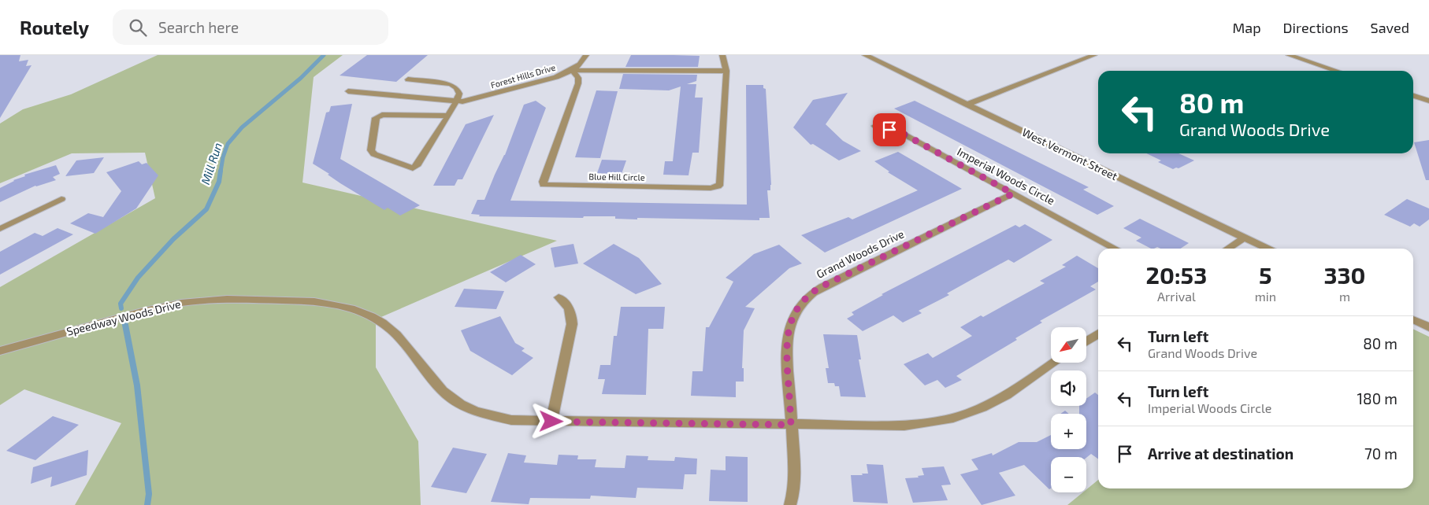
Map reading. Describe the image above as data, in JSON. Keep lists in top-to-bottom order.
{
  "streets": {
    "street": [
      "Forest Hills Drive",
      "West Vermont Street",
      "Imperial Woods Circle",
      "Blue Hill Circle",
      "Grand Woods Drive",
      "Speedway Woods Drive"
    ]
  },
  "crossings": [
    ["Forest Hills Drive", "Blue Hill Circle"],
    ["Imperial Woods Circle", "Grand Woods Drive"],
    ["Grand Woods Drive", "Speedway Woods Drive"]
  ],
  "water": ["Mill Run"],
  "north": "bottom left",
  "page": {
    "header": "Routely",
    "search": "Search here",
    "nav": ["Map", "Directions", "Saved"],
    "turn": ["80 m", "Grand Woods Drive"],
    "eta": [
      "20:53",
      "Arrival",
      "5",
      "min",
      "330",
      "m"
    ],
    "list": [
      {
        "name": "Turn left",
        "note": "Grand Woods Drive",
        "value": "80 m"
      },
      {
        "name": "Turn left",
        "note": "Imperial Woods Circle",
        "value": "180 m"
      },
      {
        "name": "Arrive at destination",
        "value": "70 m"
      }
    ],
    "map_buttons": ["+", "−"]
  }
}
